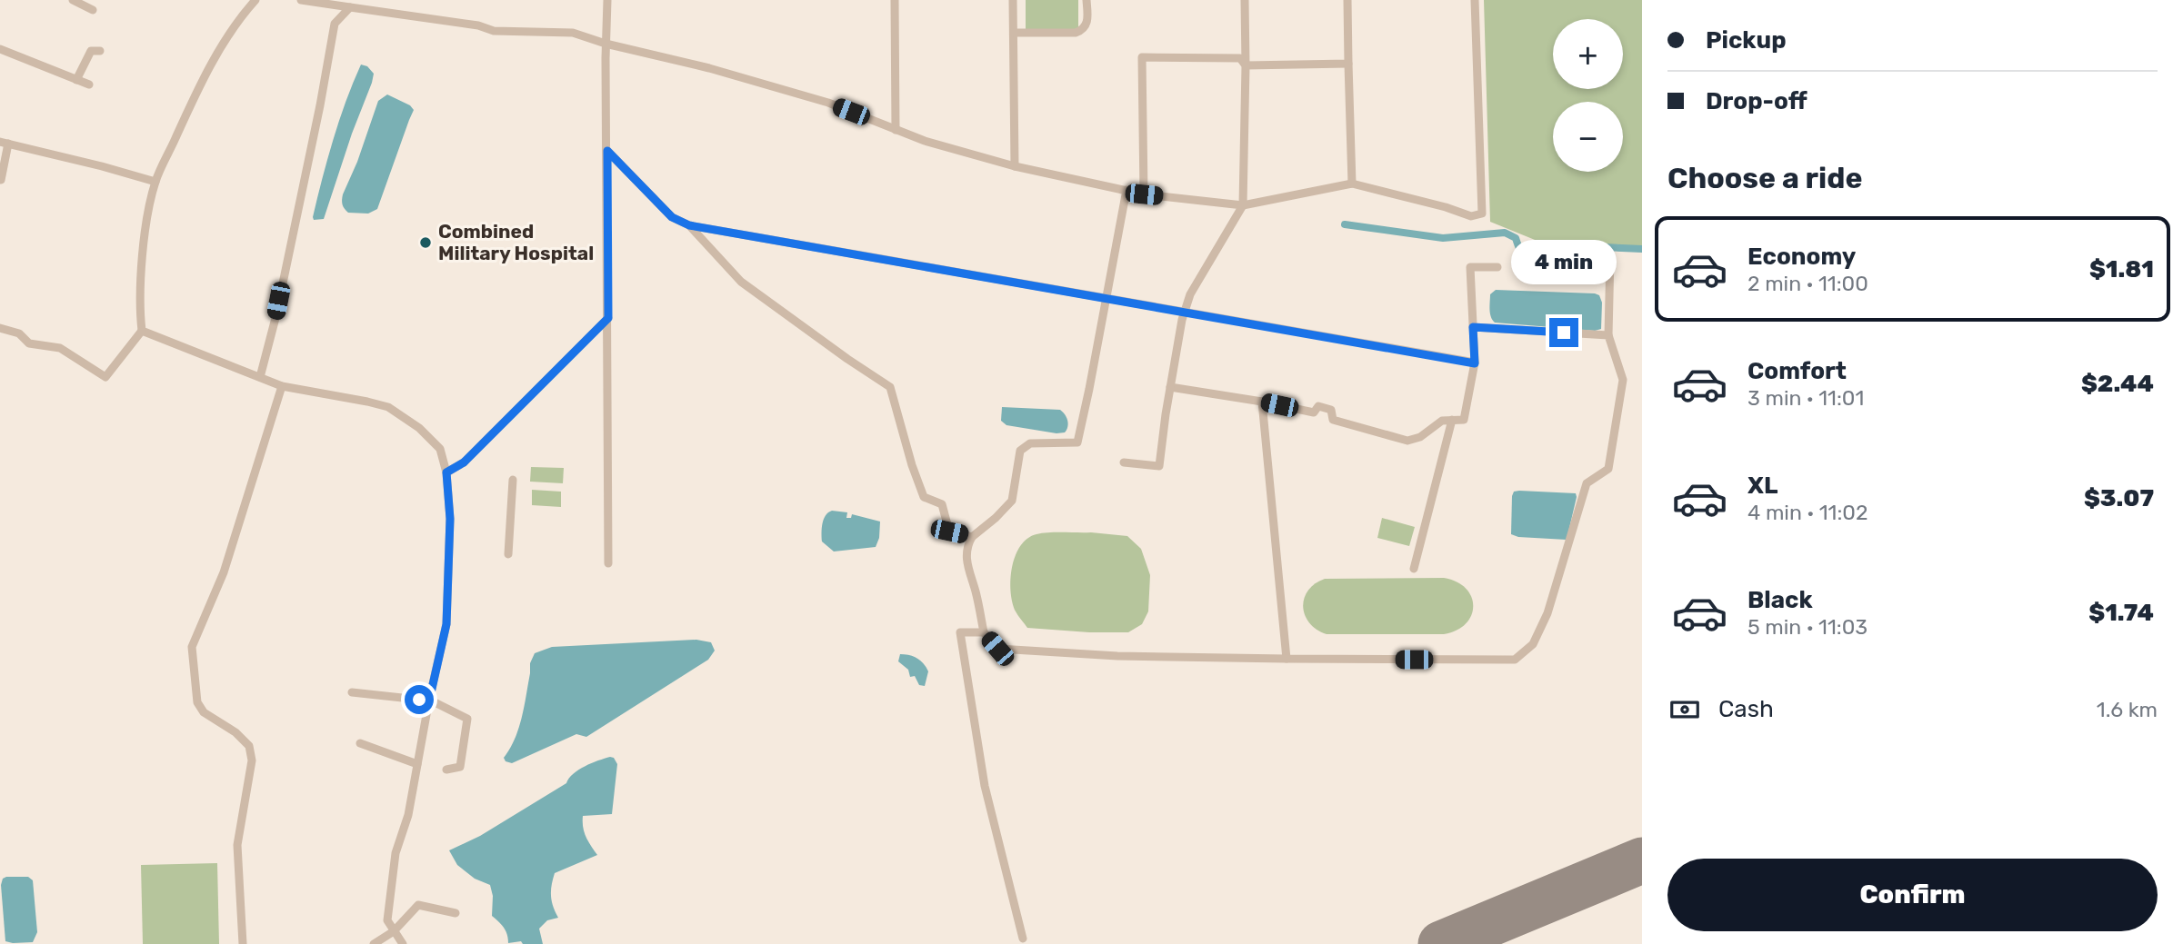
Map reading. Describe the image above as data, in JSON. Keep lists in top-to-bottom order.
{
  "places": ["Combined Military Hospital"],
  "page": {
    "banner": ["Pickup", "Drop-off"],
    "map_buttons": ["+", "−"],
    "heading": "Choose a ride",
    "list": [
      {
        "name": "Economy",
        "note": "2 min · 11:00",
        "value": "$1.81"
      },
      {
        "name": "Comfort",
        "note": "3 min · 11:01",
        "value": "$2.44"
      },
      {
        "name": "XL",
        "note": "4 min · 11:02",
        "value": "$3.07"
      },
      {
        "name": "Black",
        "note": "5 min · 11:03",
        "value": "$1.74"
      }
    ],
    "bubble": "4 min",
    "pay": ["Cash", "1.6 km"],
    "buttons": "Confirm"
  }
}
